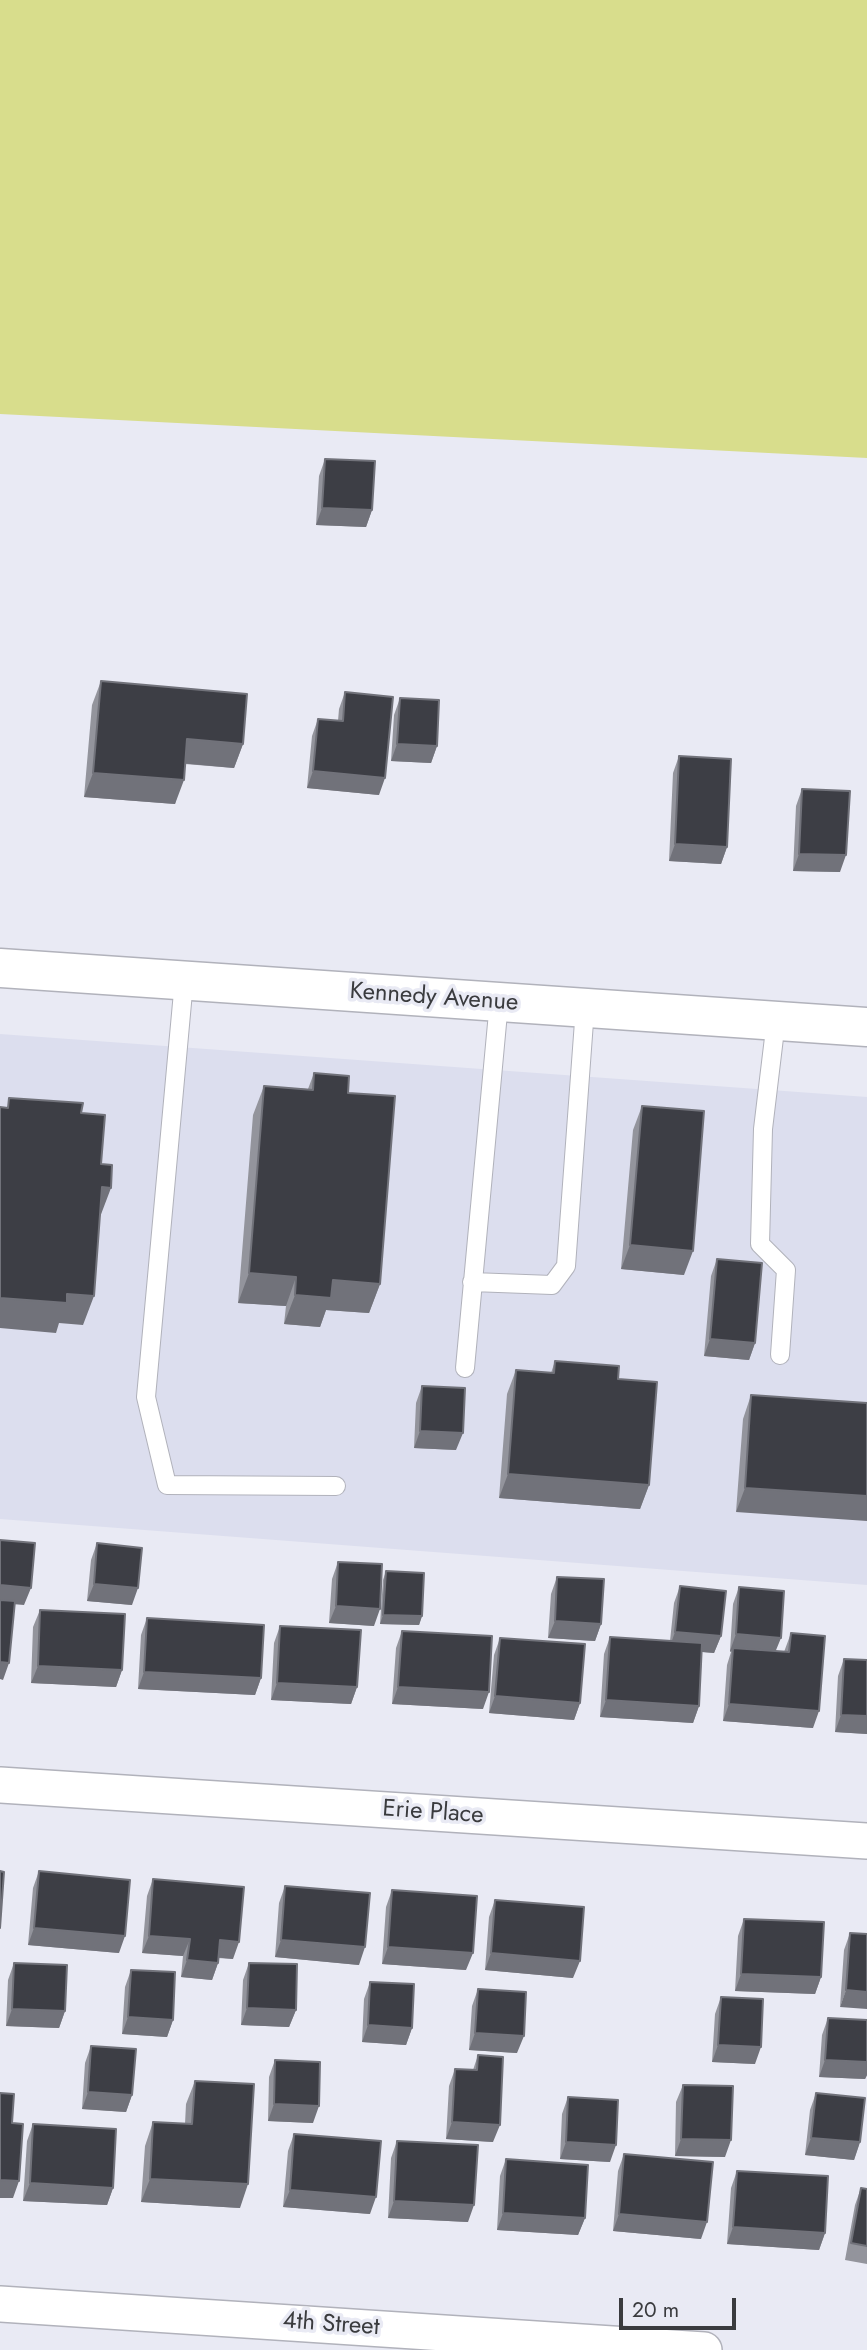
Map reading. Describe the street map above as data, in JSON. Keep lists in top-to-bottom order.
{
  "streets": {
    "street": ["Kennedy Avenue", "Erie Place", "4th Street"]
  },
  "scale_bar": "20 m"
}
